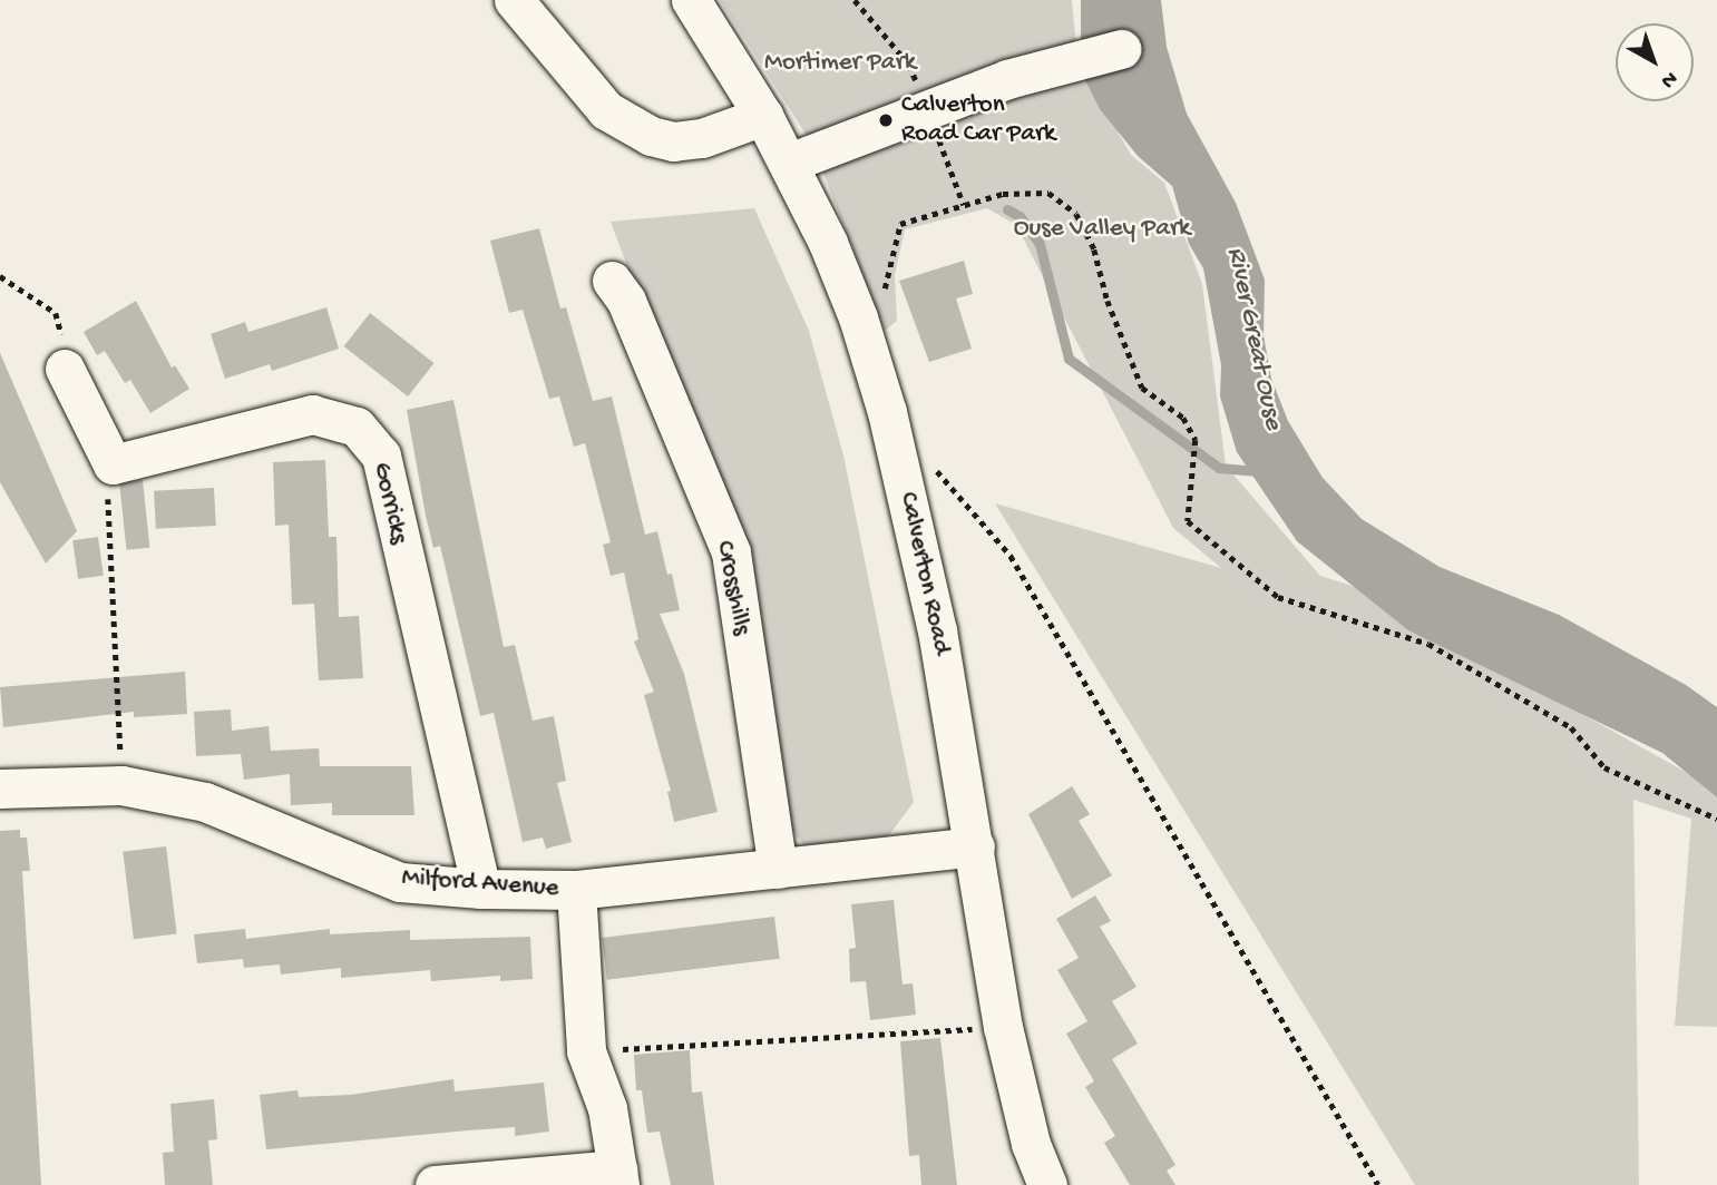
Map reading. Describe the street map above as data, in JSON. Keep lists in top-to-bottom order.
{
  "streets": {
    "street": [
      "Gorricks",
      "Calverton Road",
      "Crosshills",
      "Milford Avenue"
    ]
  },
  "crossings": [
    ["Gorricks", "Milford Avenue"],
    ["Calverton Road", "Milford Avenue"],
    ["Crosshills", "Milford Avenue"]
  ],
  "water": ["River Great Ouse"],
  "parks": ["Mortimer Park", "Ouse Valley Park"],
  "places": ["Calverton Road Car Park"],
  "north": "bottom right"
}
